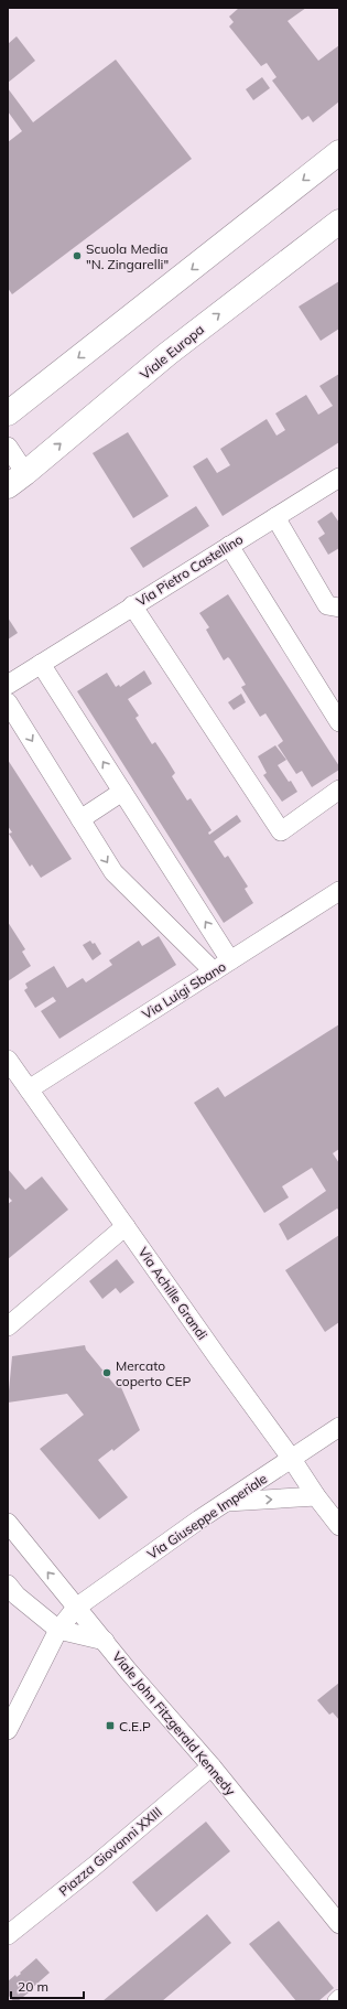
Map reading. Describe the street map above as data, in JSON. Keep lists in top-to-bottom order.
{
  "streets": {
    "street": [
      "Viale Europa",
      "Via Pietro Castellino",
      "Via Luigi Sbano",
      "Via Achille Grandi",
      "Via Giuseppe Imperiale",
      "Viale John Fitzgerald Kennedy",
      "Piazza Giovanni XXIII"
    ]
  },
  "crossings": [
    ["Via Luigi Sbano", "Via Achille Grandi"],
    ["Via Achille Grandi", "Via Giuseppe Imperiale"],
    ["Via Giuseppe Imperiale", "Viale John Fitzgerald Kennedy"],
    ["Viale John Fitzgerald Kennedy", "Piazza Giovanni XXIII"]
  ],
  "places": {
    "other": ["Scuola Media \"N. Zingarelli\"", "Mercato coperto CEP"],
    "transit": ["C.E.P"]
  },
  "scale_bar": "20 m"
}
